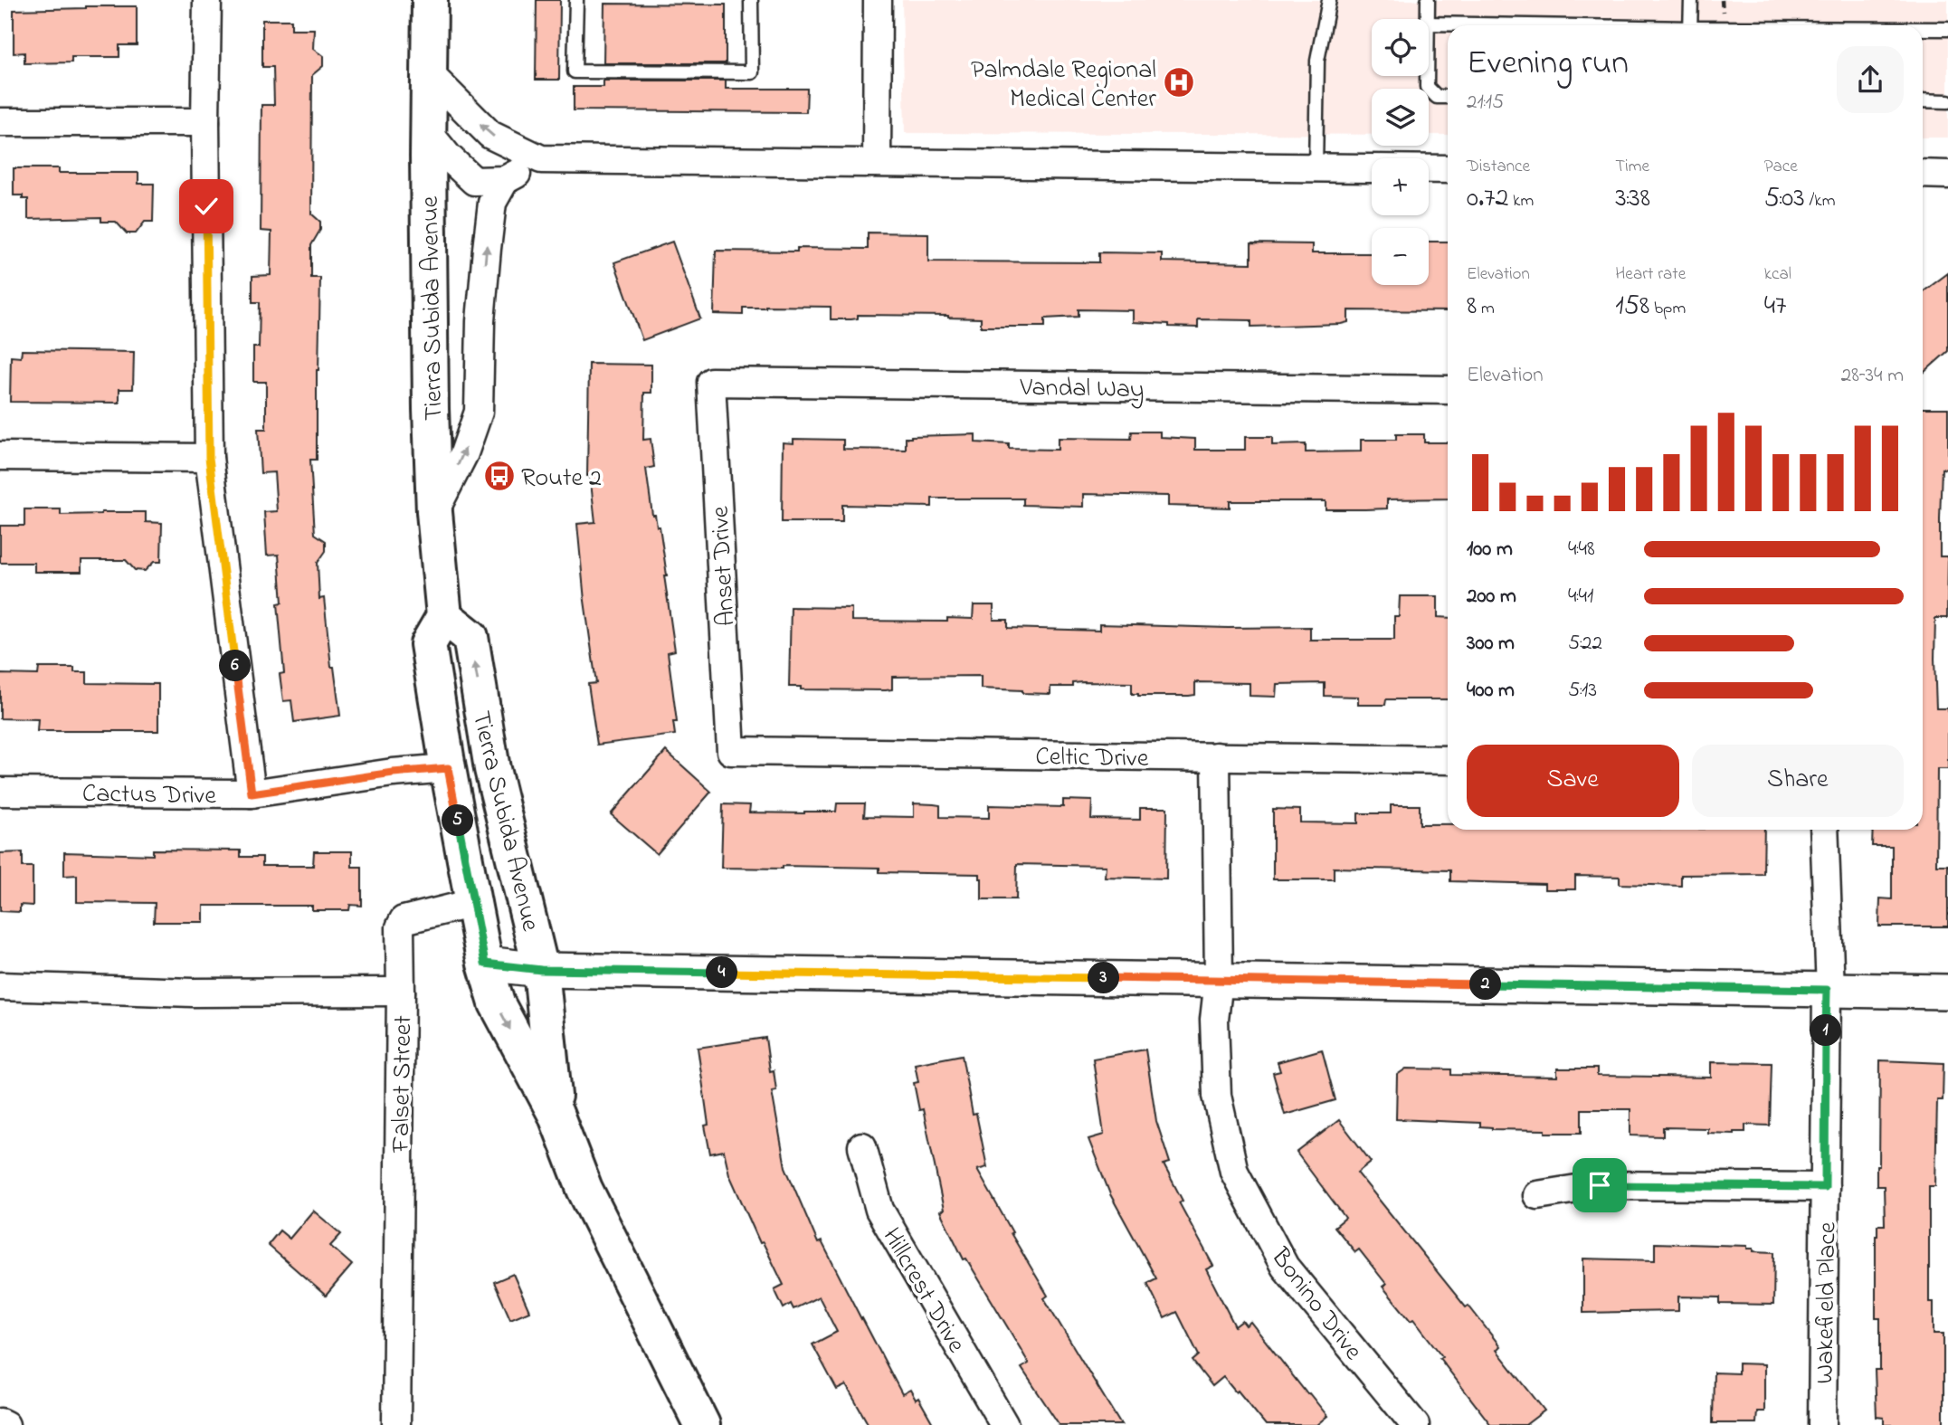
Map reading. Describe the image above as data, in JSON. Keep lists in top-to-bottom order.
{
  "streets": {
    "main road": ["Tierra Subida Avenue"],
    "street": [
      "Vandal Way",
      "Anset Drive",
      "Celtic Drive",
      "Cactus Drive",
      "Falset Street",
      "Hillcrest Drive",
      "Bonino Drive",
      "Wakefield Place"
    ]
  },
  "crossings": [
    ["Tierra Subida Avenue", "Cactus Drive"],
    ["Vandal Way", "Anset Drive"],
    ["Anset Drive", "Celtic Drive"],
    ["Celtic Drive", "Bonino Drive"]
  ],
  "places": {
    "hospital": ["Palmdale Regional Medical Center"],
    "bus stop": ["Route 2"]
  },
  "page": {
    "map_buttons": ["+", "−"],
    "heading": ["Evening run", "21:15"],
    "stats": [
      ["Distance", "0.72 km"],
      ["Time", "3:38"],
      ["Pace", "5:03 /km"],
      ["Elevation", "8 m"],
      ["Heart rate", "158 bpm"],
      ["kcal", "47"]
    ],
    "chart": ["Elevation", "28–34 m"],
    "list": [
      {
        "name": "100 m",
        "note": "4:48"
      },
      {
        "name": "200 m",
        "note": "4:41"
      },
      {
        "name": "300 m",
        "note": "5:22"
      },
      {
        "name": "400 m",
        "note": "5:13"
      }
    ],
    "pins": [
      "6",
      "5",
      "4",
      "3",
      "2",
      "1"
    ],
    "buttons": ["Save", "Share"]
  }
}
